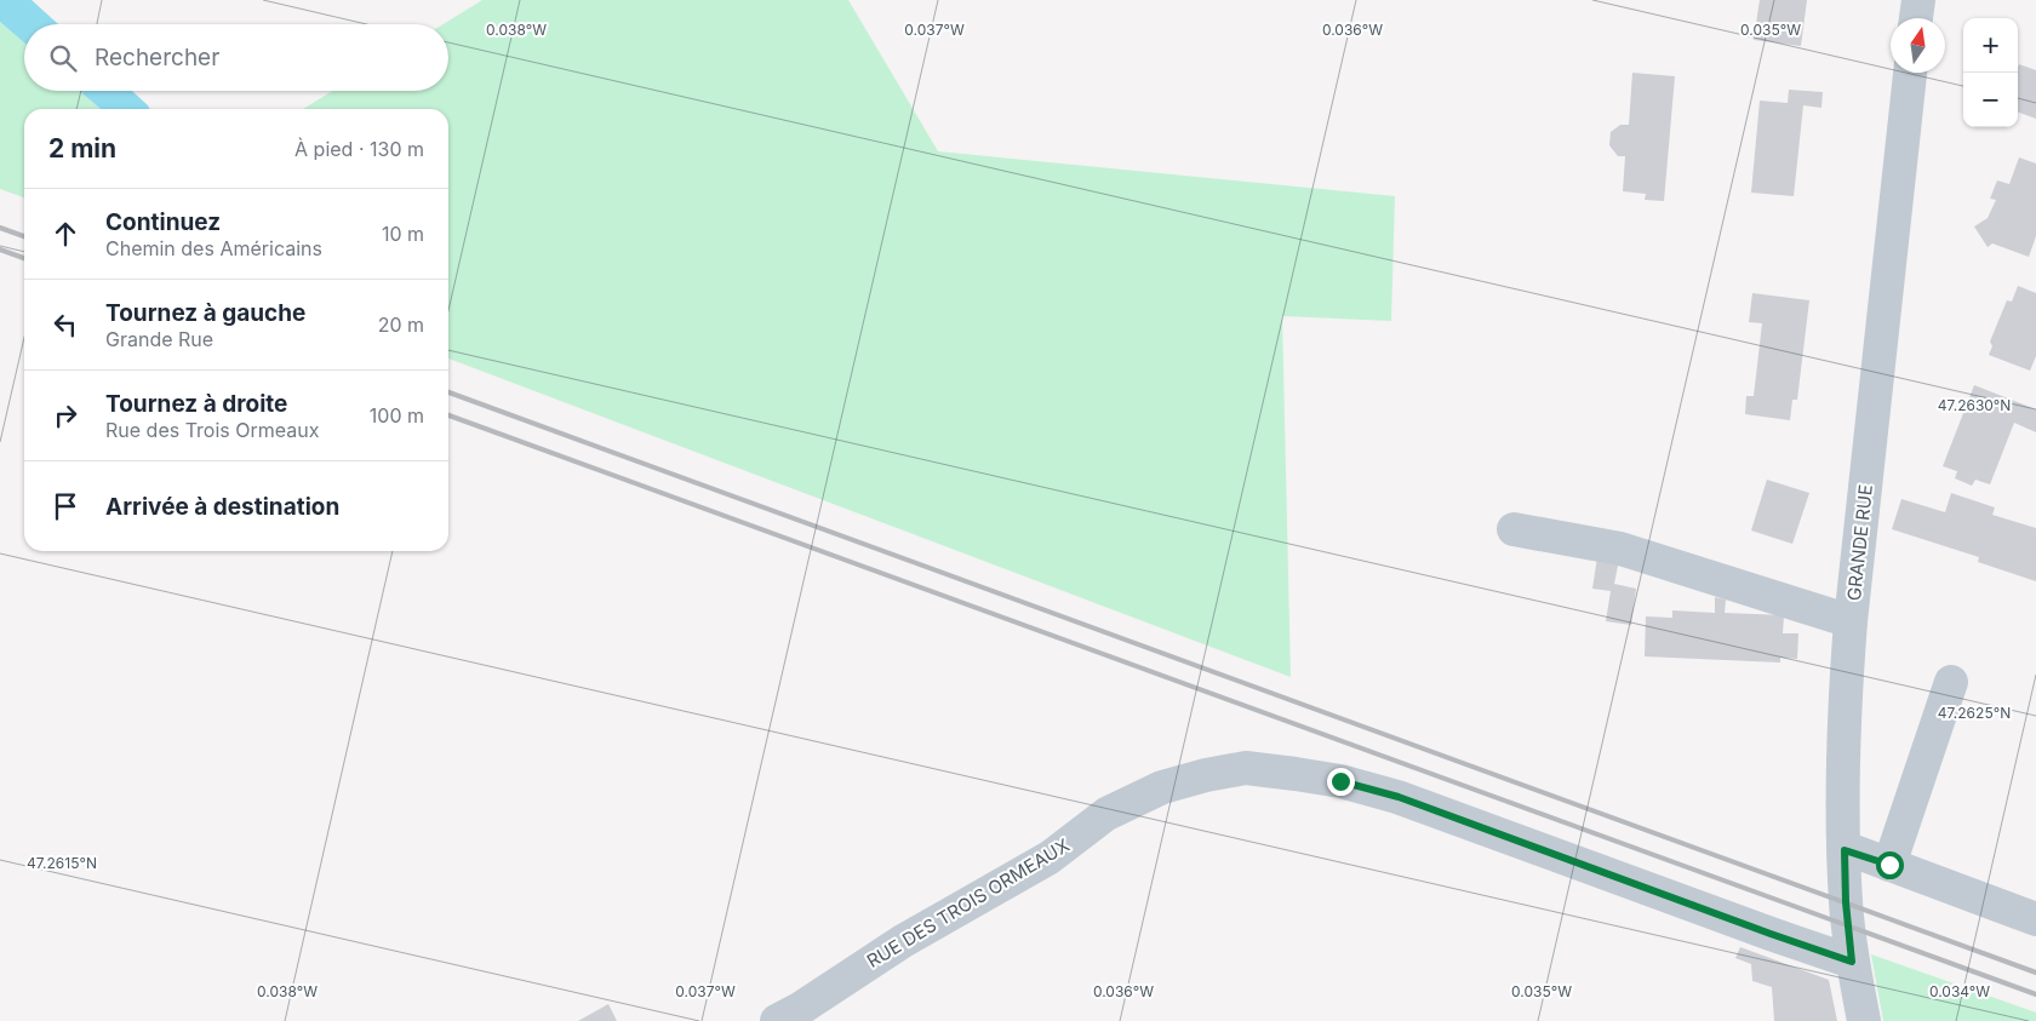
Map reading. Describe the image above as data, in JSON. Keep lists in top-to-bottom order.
{
  "streets": {
    "street": ["GRANDE RUE", "RUE DES TROIS ORMEAUX"]
  },
  "crossings": [
    ["GRANDE RUE", "RUE DES TROIS ORMEAUX"]
  ],
  "north": "top",
  "page": {
    "map_buttons": ["+", "−"],
    "search": "Rechercher",
    "heading": ["2 min", "À pied · 130 m"],
    "list": [
      ["Continuez", "Chemin des Américains", "10 m"],
      ["Tournez à gauche", "Grande Rue", "20 m"],
      ["Tournez à droite", "Rue des Trois Ormeaux", "100 m"],
      "Arrivée à destination"
    ]
  },
  "coordinates": [
    "0.038°W",
    "0.037°W",
    "0.036°W",
    "0.035°W",
    "47.2630°N",
    "47.2625°N",
    "47.2615°N",
    "0.034°W"
  ]
}
